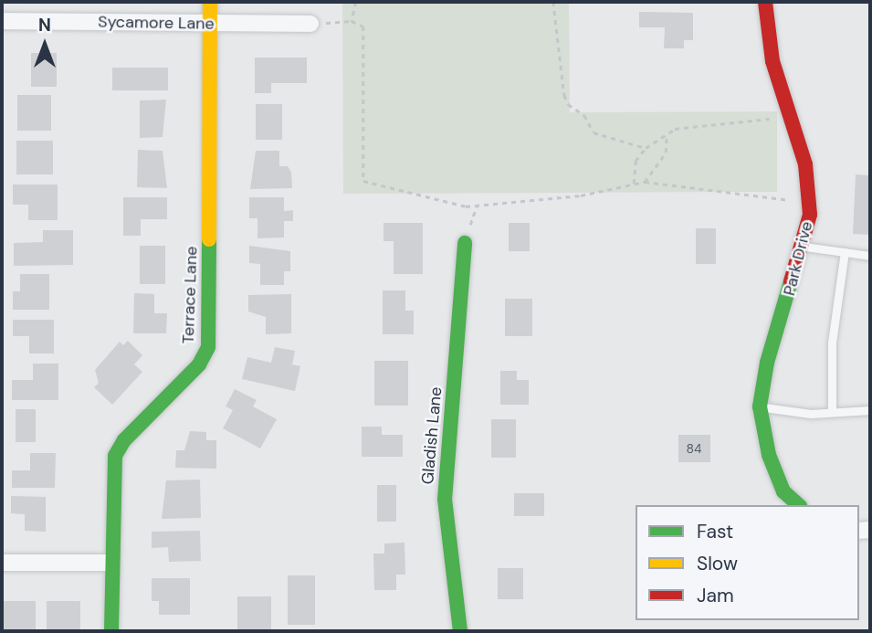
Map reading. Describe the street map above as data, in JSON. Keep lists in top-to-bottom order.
{
  "streets": {
    "street": [
      "Sycamore Lane",
      "Park Drive",
      "Terrace Lane",
      "Gladish Lane"
    ]
  },
  "crossings": [
    ["Sycamore Lane", "Terrace Lane"]
  ],
  "house_numbers": ["84"],
  "legend": ["Fast", "Slow", "Jam"],
  "north": "top"
}
